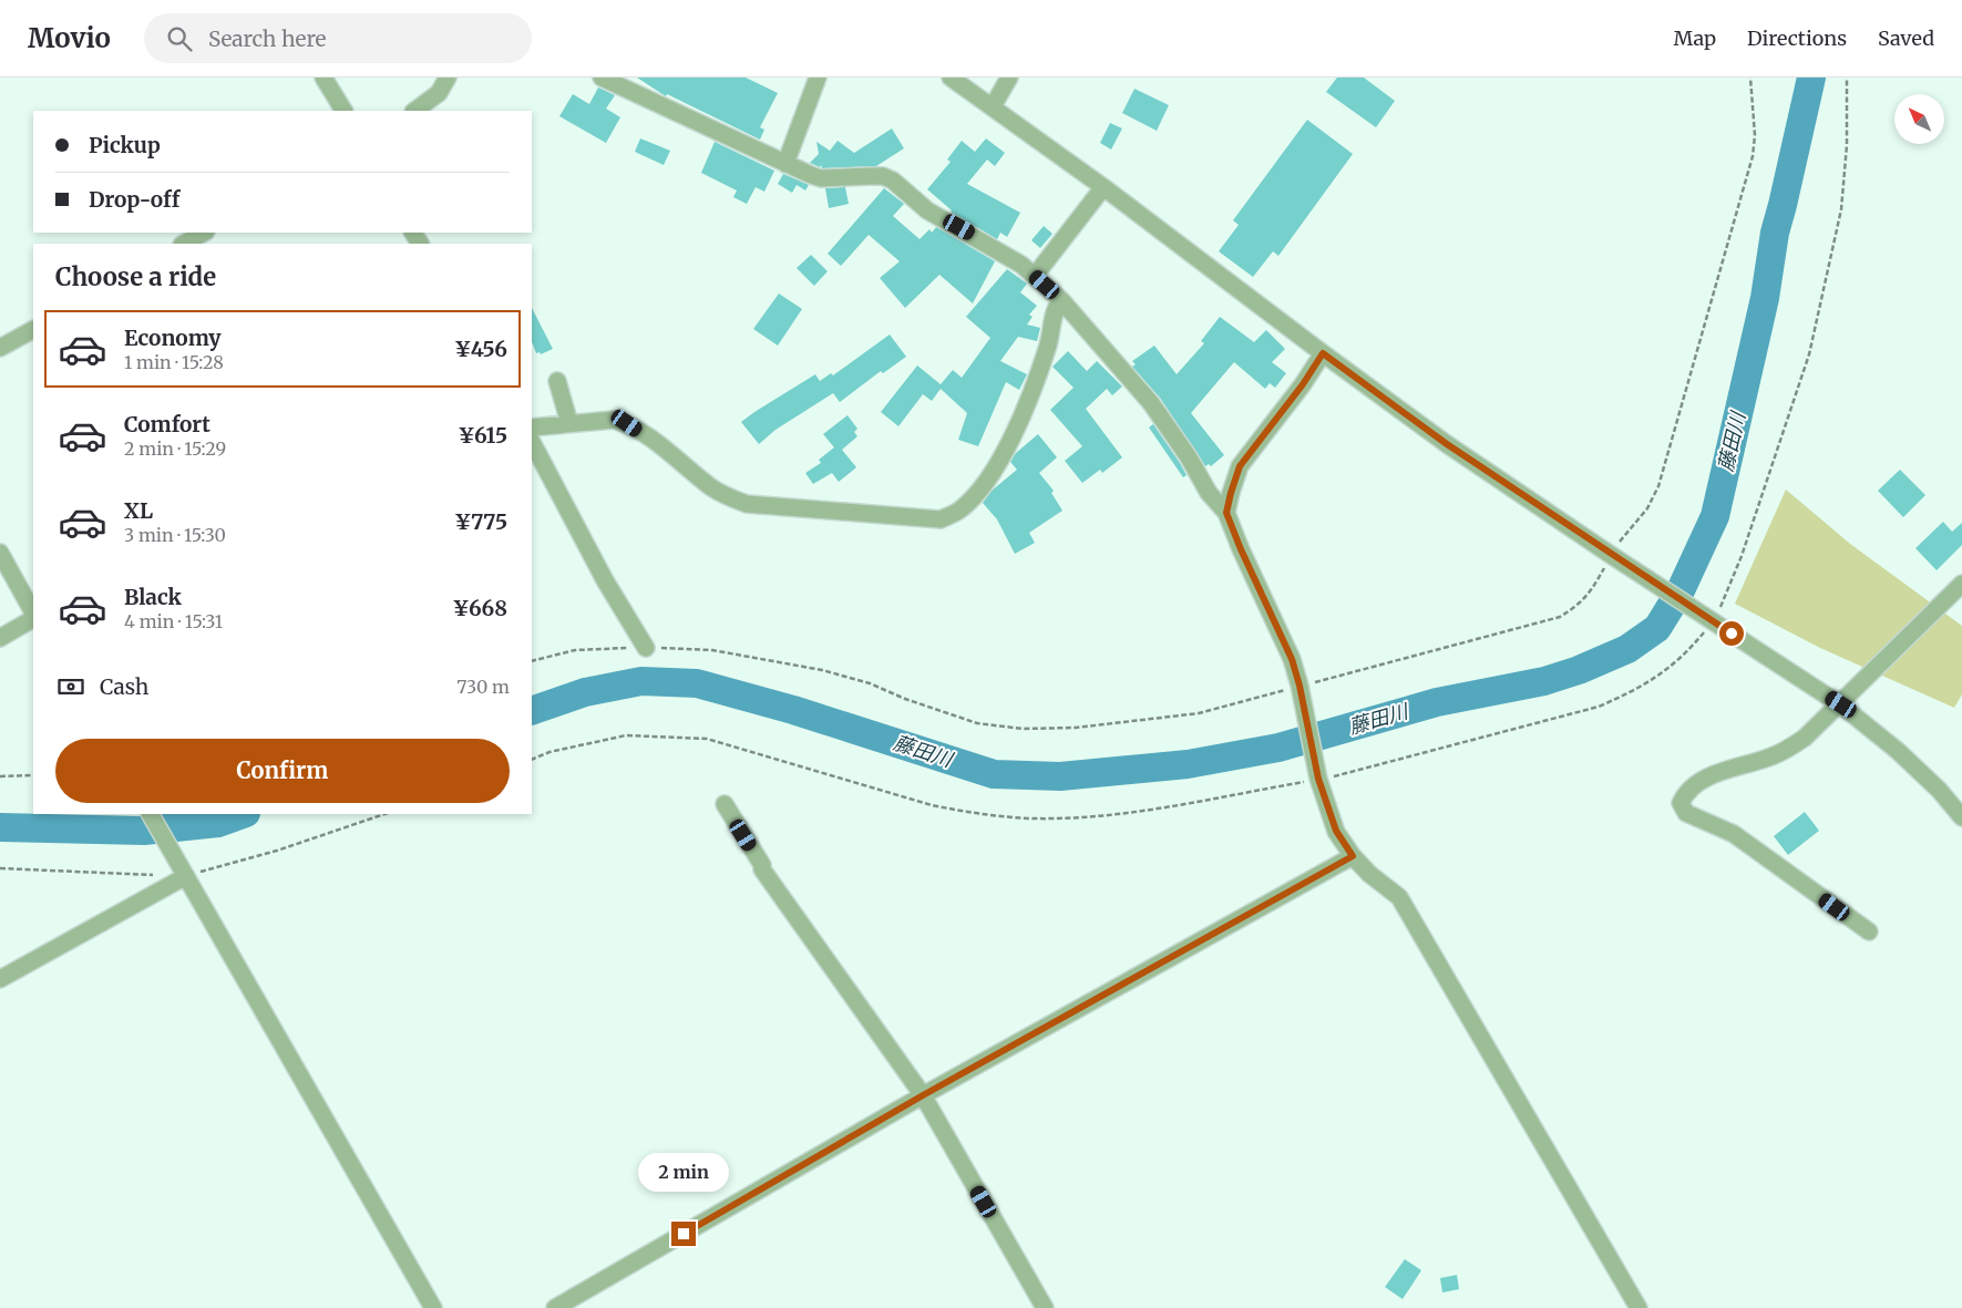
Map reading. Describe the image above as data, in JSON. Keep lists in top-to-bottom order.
{
  "water": ["藤田川"],
  "north": "top left",
  "page": {
    "header": "Movio",
    "search": "Search here",
    "nav": ["Map", "Directions", "Saved"],
    "banner": ["Pickup", "Drop-off"],
    "heading": "Choose a ride",
    "list": [
      {
        "name": "Economy",
        "note": "1 min · 15:28",
        "value": "¥456"
      },
      {
        "name": "Comfort",
        "note": "2 min · 15:29",
        "value": "¥615"
      },
      {
        "name": "XL",
        "note": "3 min · 15:30",
        "value": "¥775"
      },
      {
        "name": "Black",
        "note": "4 min · 15:31",
        "value": "¥668"
      }
    ],
    "pay": ["Cash", "730 m"],
    "buttons": "Confirm",
    "bubble": "2 min"
  }
}
